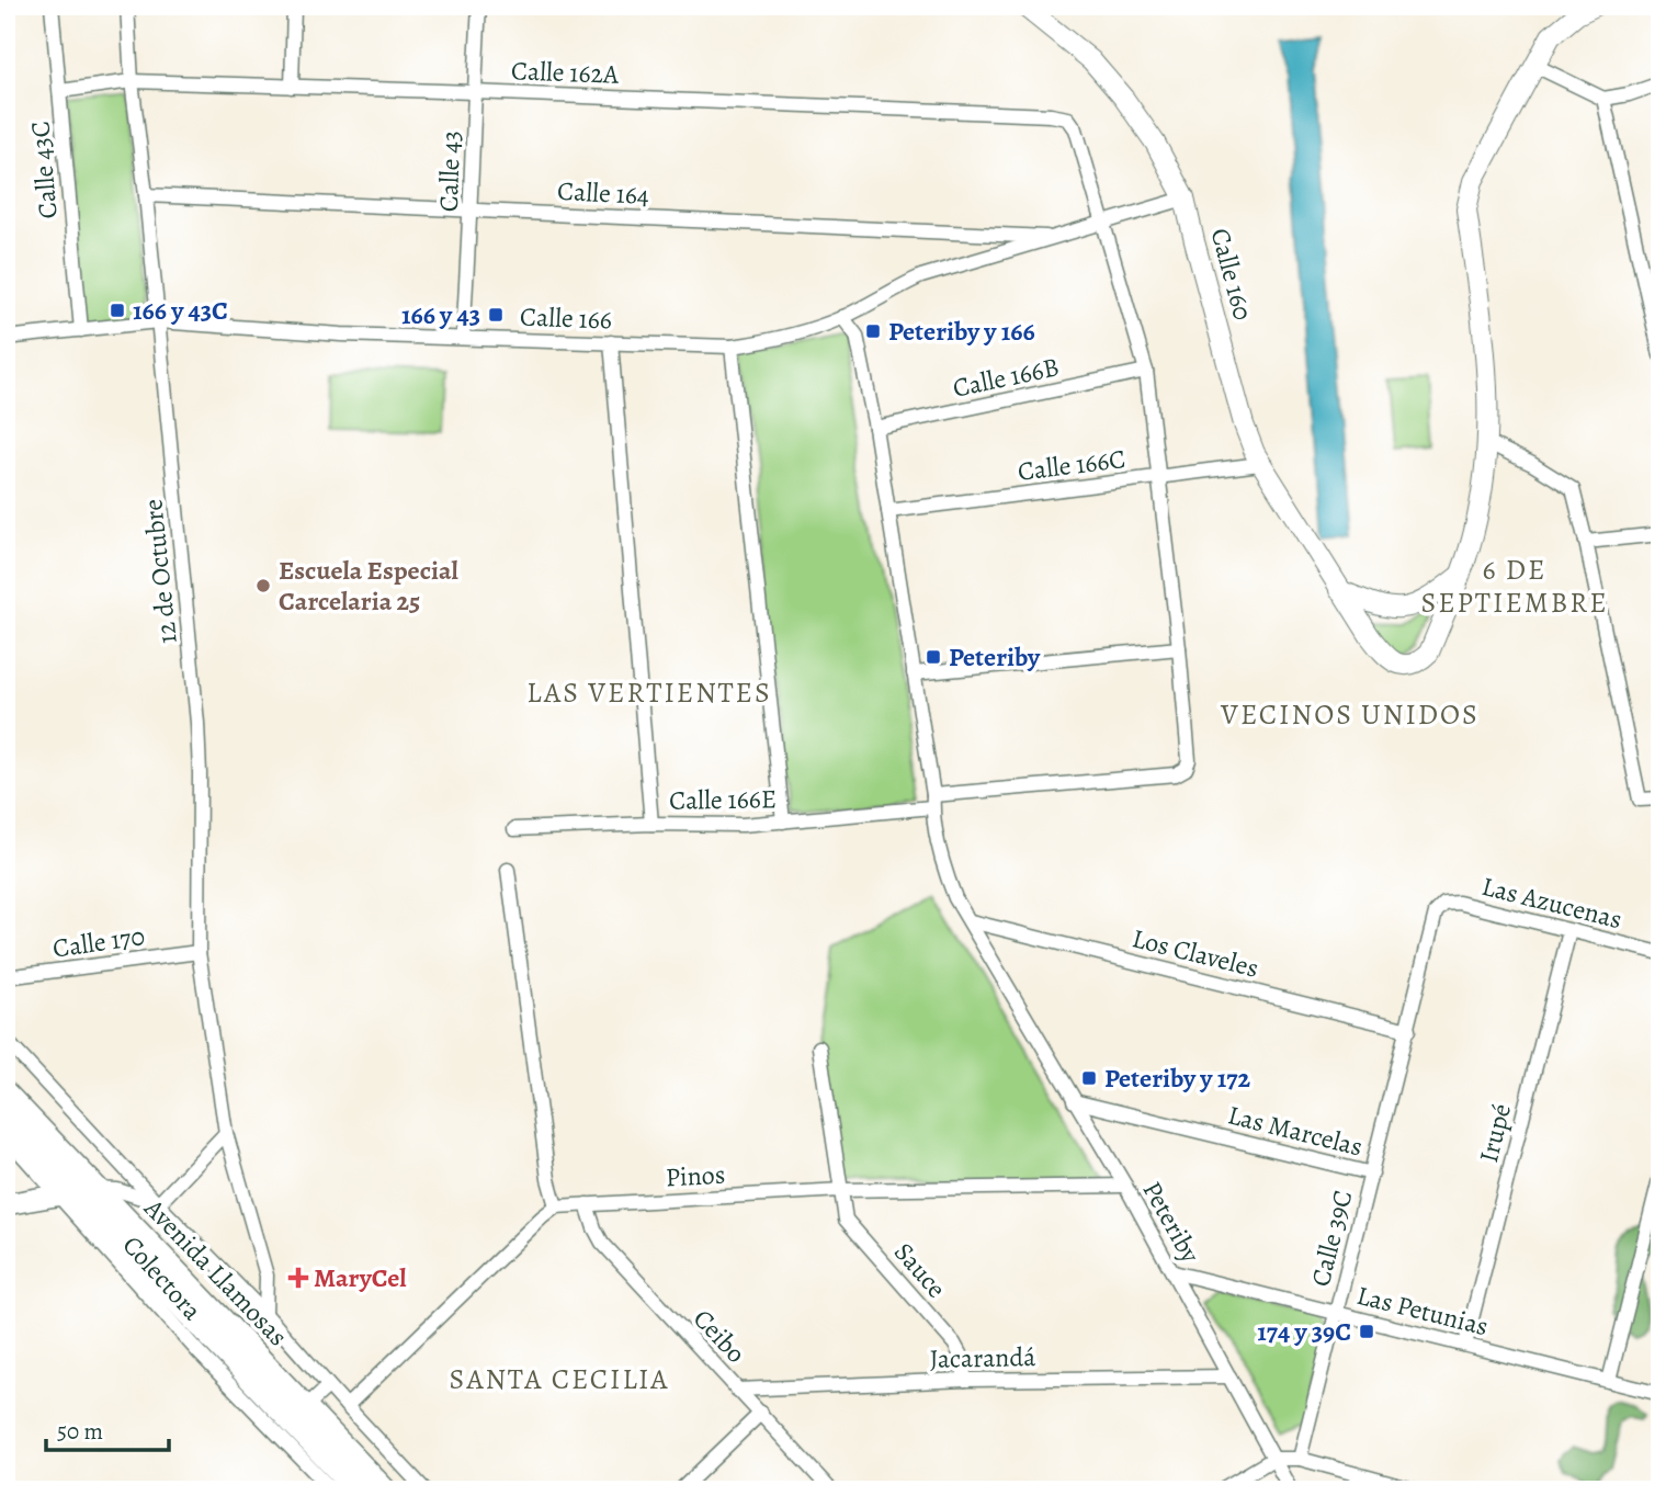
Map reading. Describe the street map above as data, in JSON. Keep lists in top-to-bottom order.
{
  "streets": {
    "highway": ["Avenida Llamosas"],
    "main road": ["Calle 160"],
    "street": [
      "Calle 162A",
      "Calle 43C",
      "Calle 43",
      "Calle 164",
      "Calle 166",
      "Calle 166B",
      "Calle 166C",
      "12 de Octubre",
      "Calle 166E",
      "Las Azucenas",
      "Calle 170",
      "Los Claveles",
      "Las Marcelas",
      "Irupé",
      "Pinos",
      "Peteriby",
      "Calle 39C",
      "Sauce",
      "Colectora",
      "Las Petunias",
      "Ceibo",
      "Jacarandá"
    ]
  },
  "crossings": [
    ["Calle 162A", "Calle 43C"],
    ["Calle 162A", "Calle 43"],
    ["Calle 162A", "Calle 166"],
    ["Calle 162A", "12 de Octubre"],
    ["Calle 43C", "Calle 166"],
    ["Calle 43", "Calle 164"],
    ["Calle 43", "Calle 166"],
    ["Calle 164", "Calle 166"],
    ["Calle 164", "12 de Octubre"],
    ["Calle 160", "Calle 166"],
    ["Calle 160", "Calle 166C"],
    ["Calle 166", "12 de Octubre"],
    ["Calle 166", "Peteriby"],
    ["Calle 166B", "Peteriby"],
    ["Calle 166C", "Peteriby"],
    ["12 de Octubre", "Calle 170"],
    ["12 de Octubre", "Colectora"],
    ["Calle 166E", "Peteriby"],
    ["Las Azucenas", "Irupé"],
    ["Las Azucenas", "Calle 39C"],
    ["Los Claveles", "Peteriby"],
    ["Los Claveles", "Calle 39C"],
    ["Las Marcelas", "Peteriby"],
    ["Las Marcelas", "Calle 39C"],
    ["Irupé", "Las Petunias"],
    ["Pinos", "Peteriby"],
    ["Pinos", "Sauce"],
    ["Pinos", "Ceibo"],
    ["Peteriby", "Las Petunias"],
    ["Peteriby", "Jacarandá"],
    ["Calle 39C", "Las Petunias"],
    ["Sauce", "Jacarandá"],
    ["Avenida Llamosas", "Colectora"],
    ["Ceibo", "Jacarandá"]
  ],
  "districts": [
    "6 DE SEPTIEMBRE",
    "LAS VERTIENTES",
    "VECINOS UNIDOS",
    "SANTA CECILIA"
  ],
  "places": {
    "transit": [
      "166 y 43C",
      "166 y 43",
      "Peteriby y 166",
      "Peteriby",
      "Peteriby y 172",
      "174 y 39C"
    ],
    "other": ["Escuela Especial Carcelaria 25"],
    "health": ["MaryCel"]
  },
  "scale_bar": "50 m"
}
